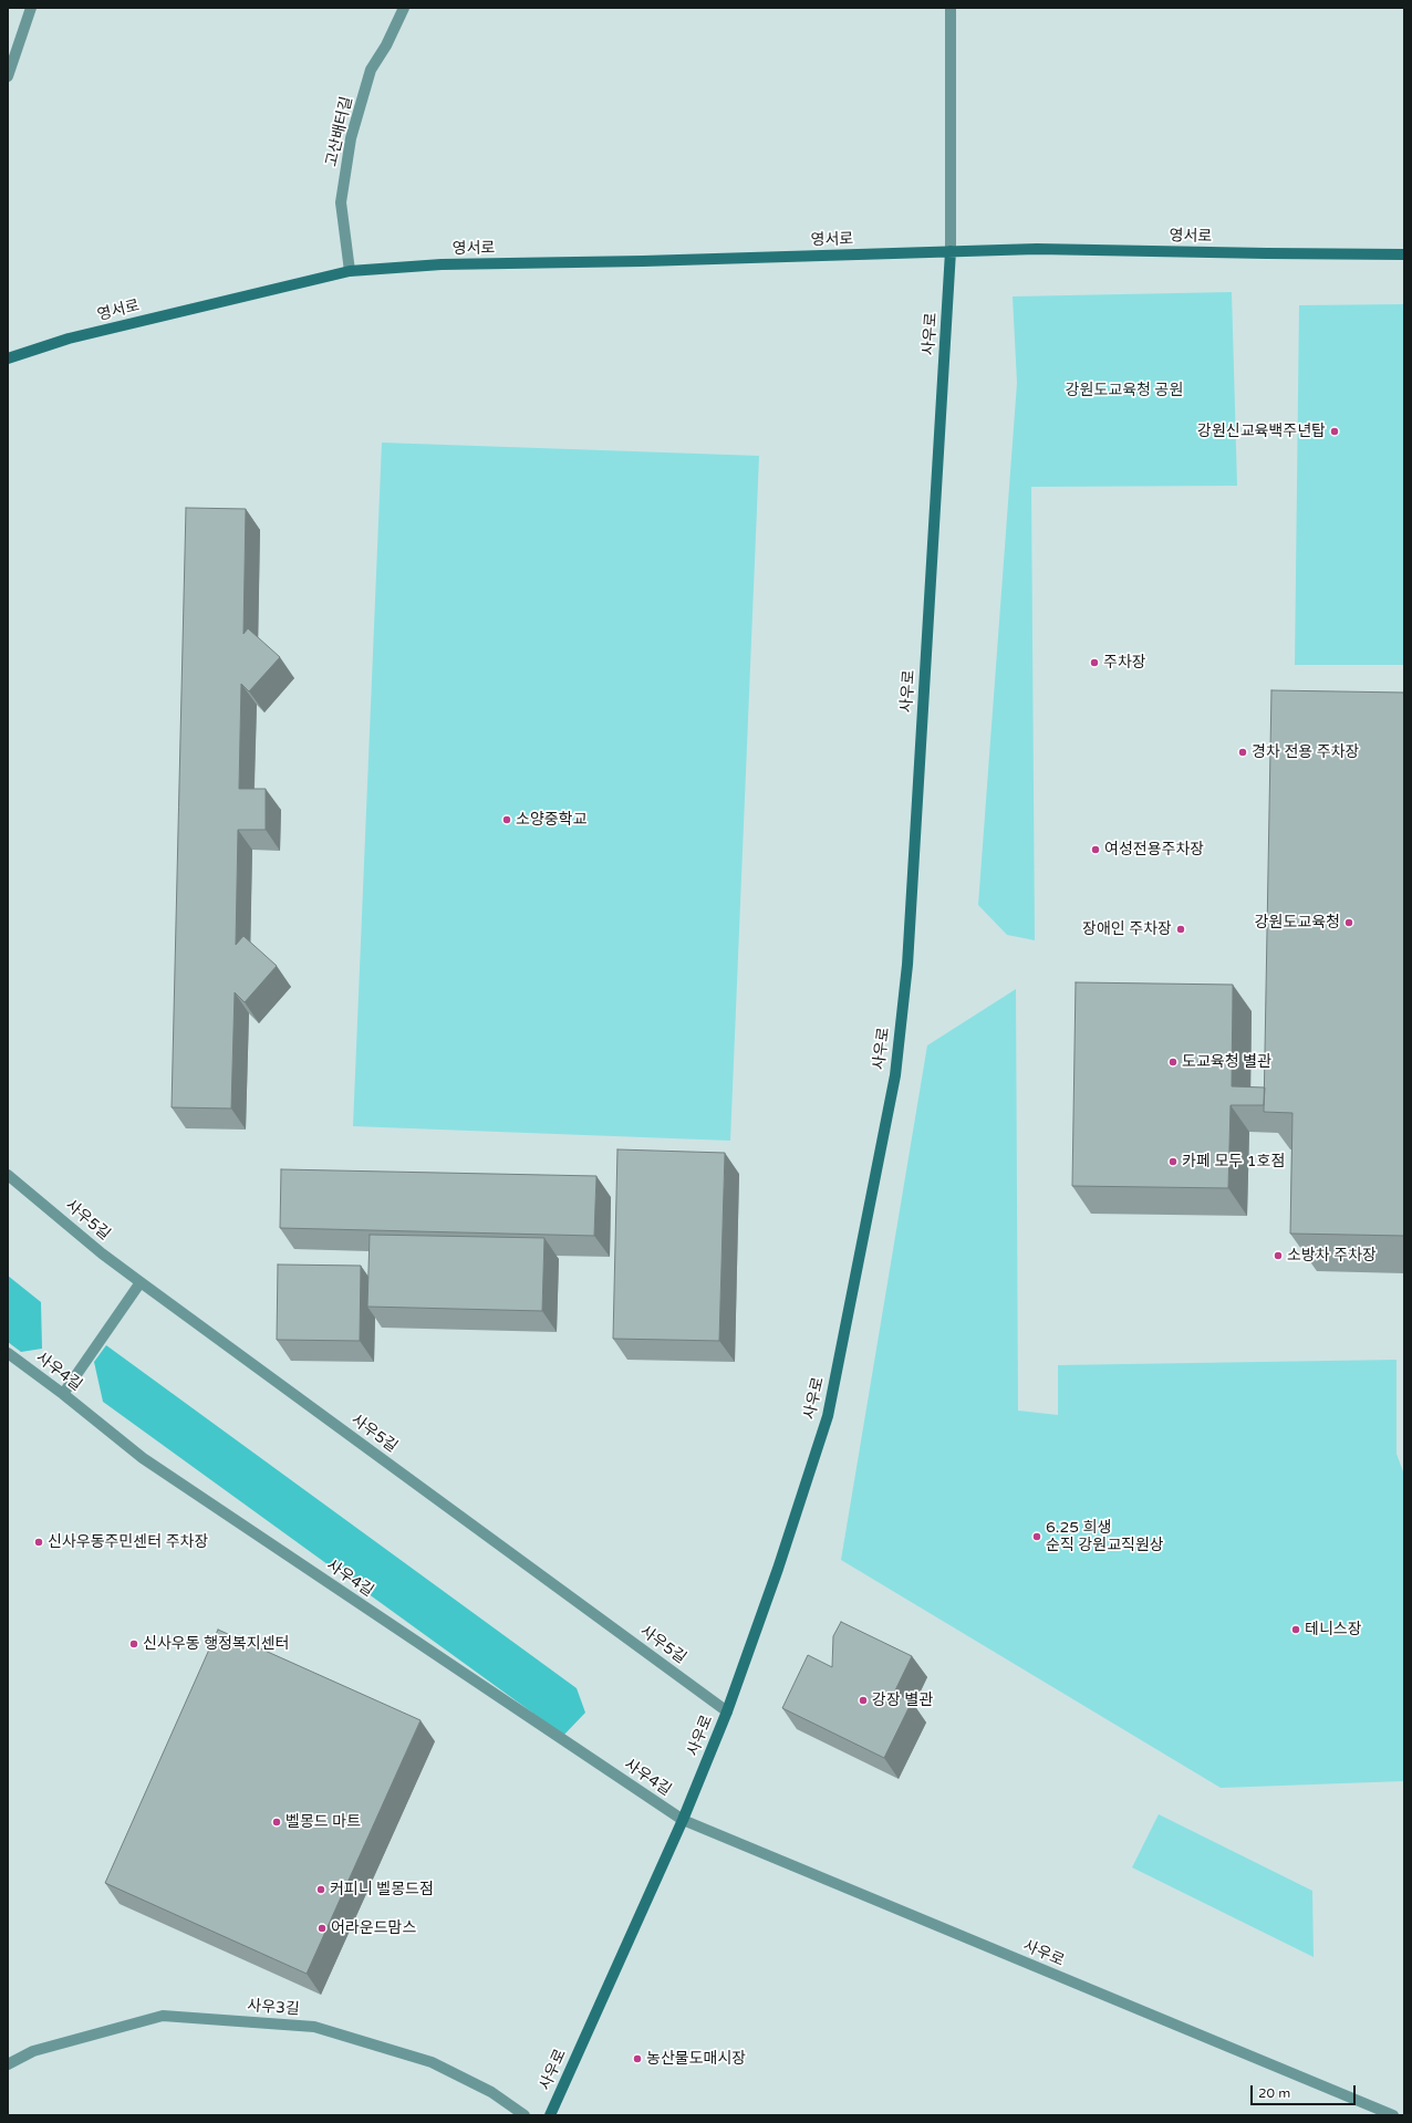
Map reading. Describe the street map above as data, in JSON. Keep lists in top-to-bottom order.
{
  "streets": {
    "street": [
      "고산배터길",
      "영서로",
      "사우로",
      "사우5길",
      "사우4길",
      "사우3길"
    ]
  },
  "crossings": [
    ["고산배터길", "영서로"],
    ["영서로", "사우로"],
    ["사우로", "사우5길"],
    ["사우로", "사우4길"]
  ],
  "parks": ["강원도교육청 공원"],
  "places": [
    "강원신교육백주년탑",
    "주차장",
    "경차 전용 주차장",
    "소양중학교",
    "여성전용주차장",
    "강원도교육청",
    "장애인 주차장",
    "도교육청 별관",
    "카페 모두 1호점",
    "소방차 주차장",
    "6.25 희생 순직 강원교직원상",
    "신사우동주민센터 주차장",
    "테니스장",
    "신사우동 행정복지센터",
    "강장 별관",
    "벨몽드 마트",
    "커피니 벨몽드점",
    "어라운드맘스",
    "농산물도매시장"
  ],
  "scale_bar": "20 m"
}
